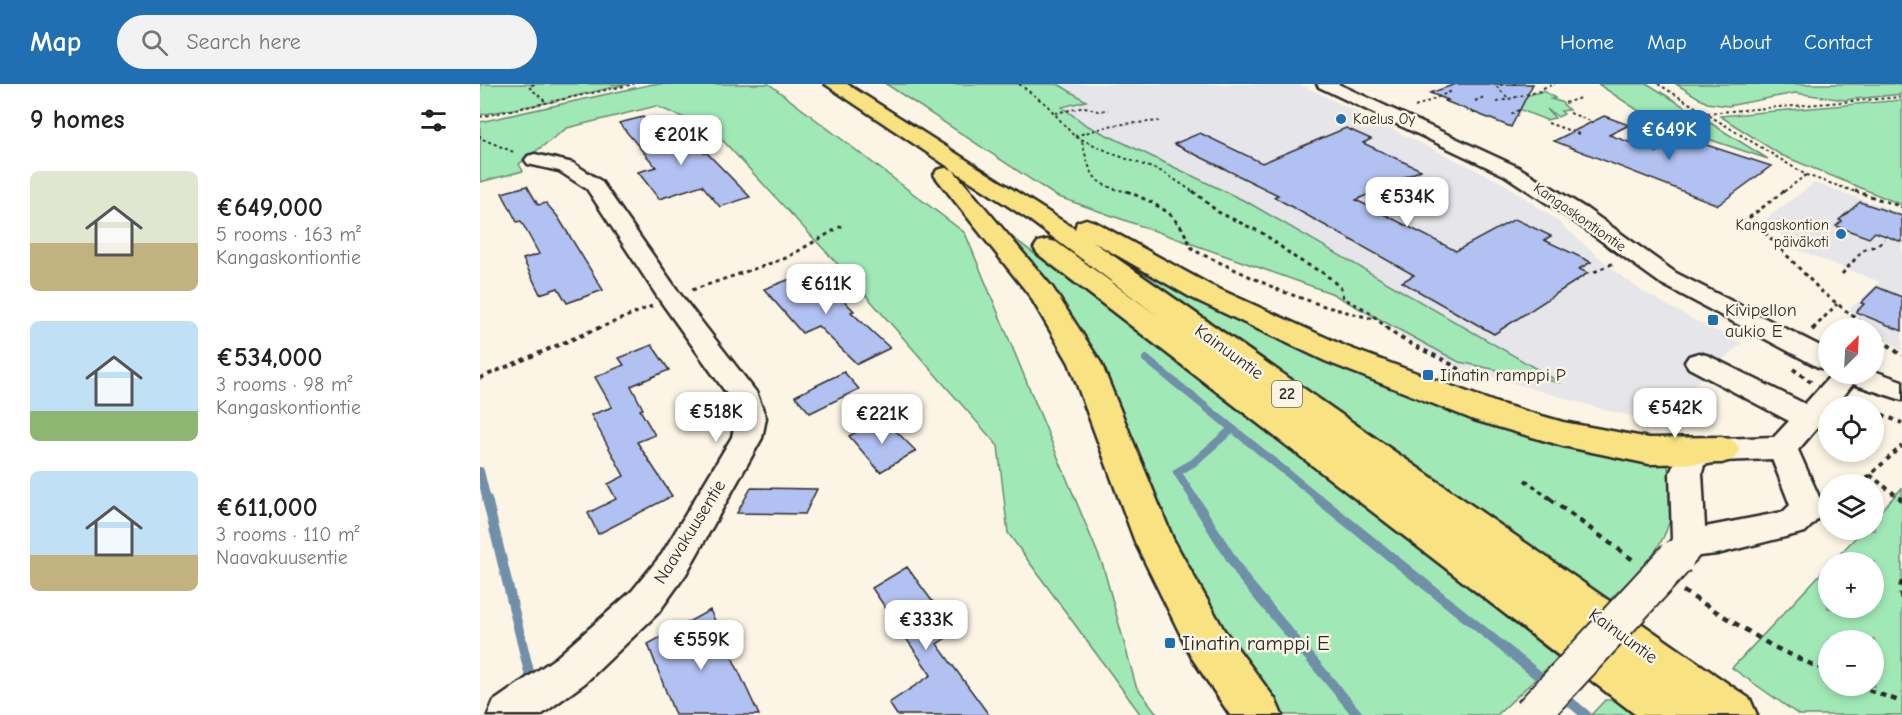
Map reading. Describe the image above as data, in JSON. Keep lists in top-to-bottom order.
{
  "streets": {
    "highway": ["Kainuuntie", "22"],
    "street": ["Kangaskontiontie", "Naavakuusentie"]
  },
  "places": {
    "other": ["Kaelus Oy", "Kangaskontion päiväkoti"],
    "transit": ["Kivipellon aukio E", "Iinatin ramppi P", "Iinatin ramppi E"]
  },
  "north": "top right",
  "page": {
    "header": "Map",
    "search": "Search here",
    "nav": [
      "Home",
      "Map",
      "About",
      "Contact"
    ],
    "heading": "9 homes",
    "price": [
      "€649K",
      "€201K",
      "€534K",
      "€611K",
      "€542K",
      "€518K",
      "€221K",
      "€333K",
      "€559K"
    ],
    "list": [
      {
        "name": "€649,000",
        "note": "5 rooms · 163 m² · Kangaskontiontie"
      },
      {
        "name": "€534,000",
        "note": "3 rooms · 98 m² · Kangaskontiontie"
      },
      {
        "name": "€611,000",
        "note": "3 rooms · 110 m² · Naavakuusentie"
      }
    ],
    "map_buttons": ["+", "−"]
  }
}
